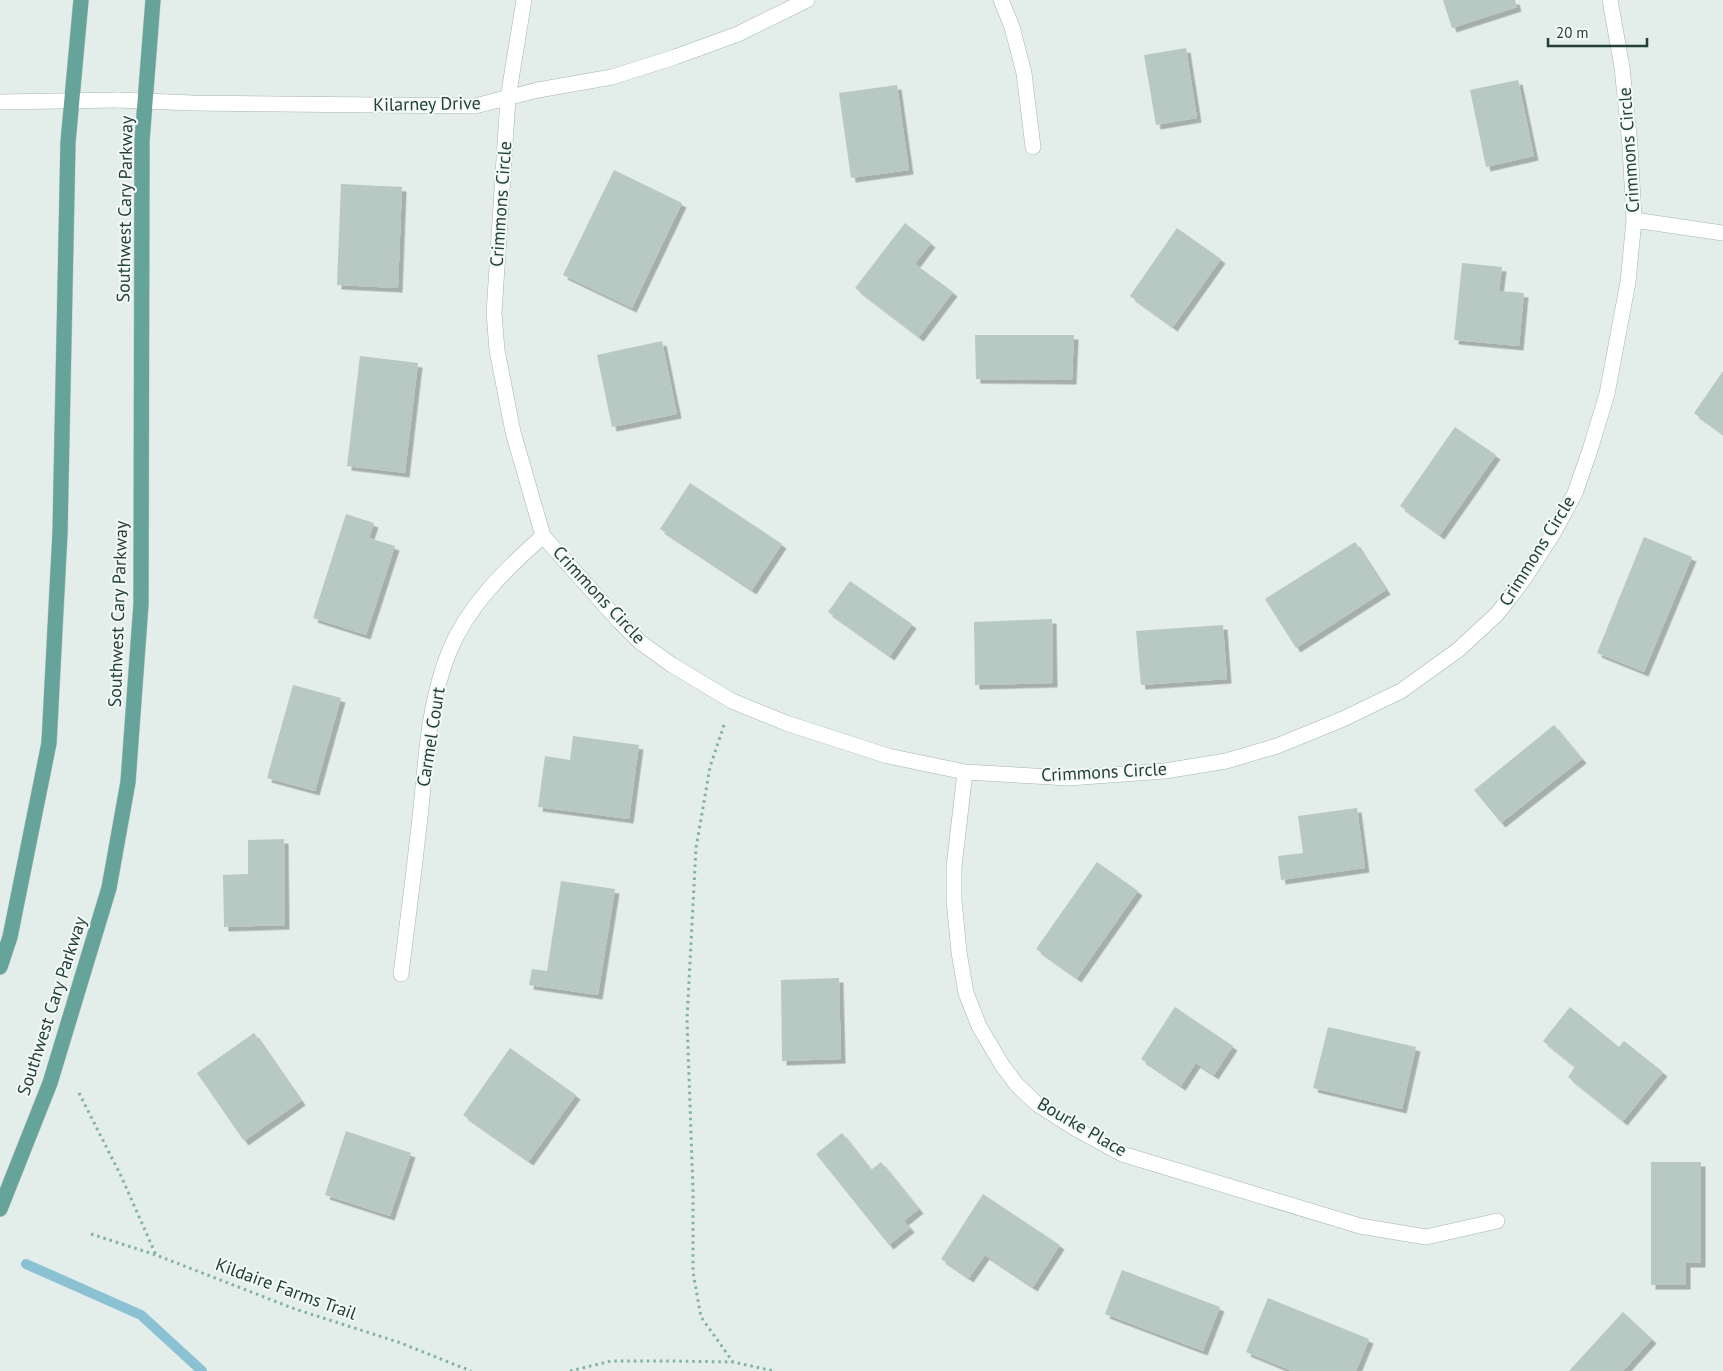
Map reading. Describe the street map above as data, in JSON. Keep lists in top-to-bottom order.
{
  "streets": {
    "main road": ["Southwest Cary Parkway"],
    "street": [
      "Kilarney Drive",
      "Crimmons Circle",
      "Carmel Court",
      "Bourke Place"
    ],
    "path": ["Kildaire Farms Trail"]
  },
  "crossings": [
    ["Kilarney Drive", "Crimmons Circle"],
    ["Kilarney Drive", "Southwest Cary Parkway"],
    ["Crimmons Circle", "Carmel Court"],
    ["Crimmons Circle", "Bourke Place"]
  ],
  "scale_bar": "20 m"
}
